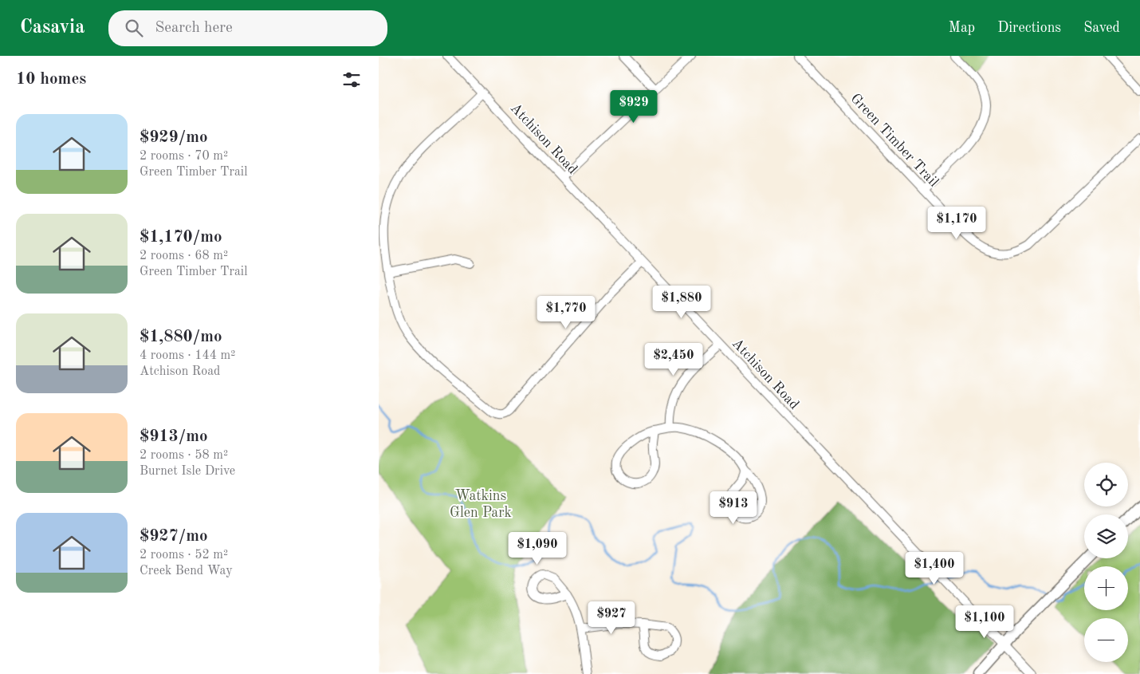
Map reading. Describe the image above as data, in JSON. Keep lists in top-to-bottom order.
{
  "streets": {
    "street": ["Atchison Road", "Green Timber Trail"]
  },
  "parks": ["Watkins Glen Park"],
  "page": {
    "header": "Casavia",
    "search": "Search here",
    "nav": ["Map", "Directions", "Saved"],
    "heading": "10 homes",
    "price": [
      "$929",
      "$1,170",
      "$1,880",
      "$1,770",
      "$2,450",
      "$913",
      "$1,090",
      "$1,400",
      "$927",
      "$1,100"
    ],
    "list": [
      {
        "name": "$929/mo",
        "note": "2 rooms · 70 m² · Green Timber Trail"
      },
      {
        "name": "$1,170/mo",
        "note": "2 rooms · 68 m² · Green Timber Trail"
      },
      {
        "name": "$1,880/mo",
        "note": "4 rooms · 144 m² · Atchison Road"
      },
      {
        "name": "$913/mo",
        "note": "2 rooms · 58 m² · Burnet Isle Drive"
      },
      {
        "name": "$927/mo",
        "note": "2 rooms · 52 m² · Creek Bend Way"
      }
    ],
    "map_buttons": ["+", "−"]
  }
}
